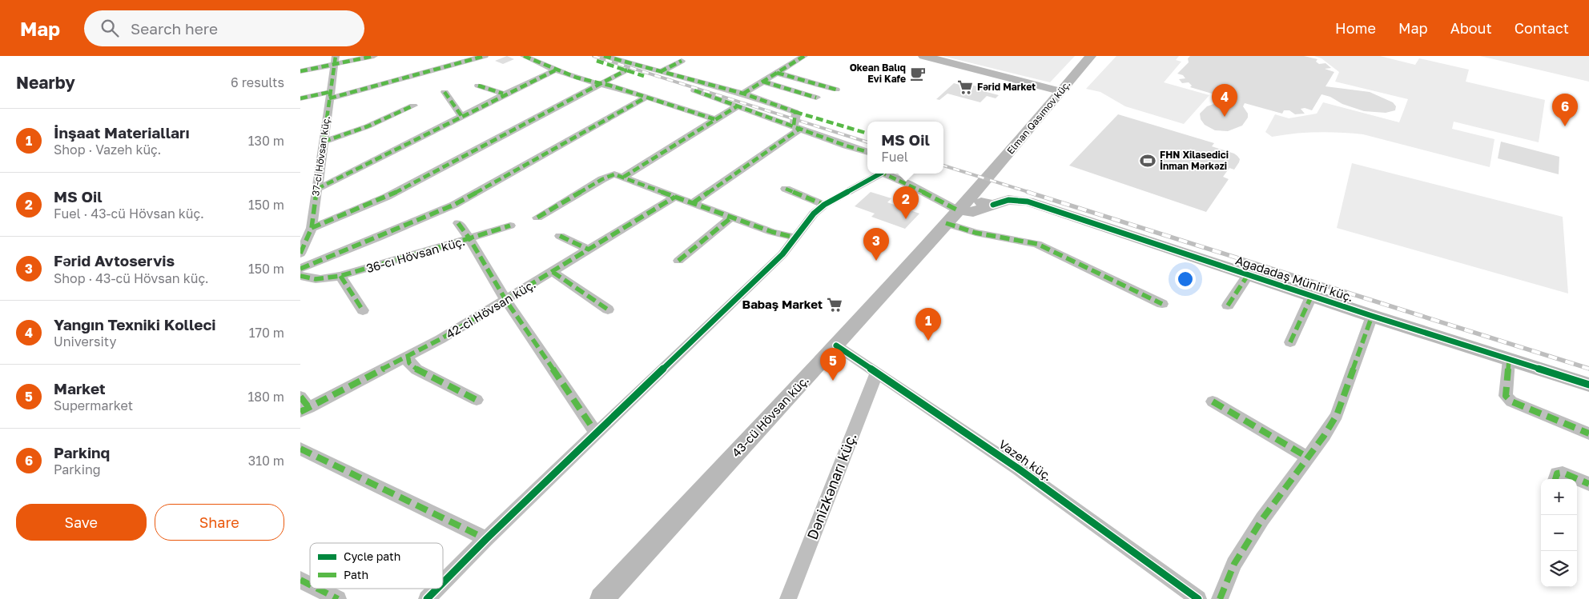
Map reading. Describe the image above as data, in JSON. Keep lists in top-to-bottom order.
{
  "streets": {
    "main road": ["Elman Qasımov küç.", "Ağadadaş Müniri küç.", "43-cü Hövsan küç."],
    "street": [
      "37-ci Hövsan küç.",
      "36-cı Hövsan küç.",
      "42-ci Hövsan küç.",
      "Vazeh küç.",
      "Dənizkənarı küç."
    ]
  },
  "crossings": [
    ["Elman Qasımov küç.", "43-cü Hövsan küç."],
    ["36-cı Hövsan küç.", "42-ci Hövsan küç."],
    ["Ağadadaş Müniri küç.", "43-cü Hövsan küç."],
    ["43-cü Hövsan küç.", "Vazeh küç."],
    ["Vazeh küç.", "Dənizkənarı küç."]
  ],
  "places": {
    "cafe": ["Okean Balıq Evi Kafe"],
    "supermarket": ["Fərid Market", "Babaş Market"],
    "sports": ["FHN Xilasedici İnman Mərkəzi"]
  },
  "legend": ["Cycle path", "Path"],
  "page": {
    "header": "Map",
    "search": "Search here",
    "nav": [
      "Home",
      "Map",
      "About",
      "Contact"
    ],
    "heading": ["Nearby", "6 results"],
    "pins": [
      "4",
      "6",
      "2",
      "3",
      "1",
      "5"
    ],
    "list": [
      {
        "mark": "1",
        "name": "İnşaat Materialları",
        "note": "Shop · Vazeh küç.",
        "value": "130 m"
      },
      {
        "mark": "2",
        "name": "MS Oil",
        "note": "Fuel · 43-cü Hövsan küç.",
        "value": "150 m"
      },
      {
        "mark": "3",
        "name": "Fərid Avtoservis",
        "note": "Shop · 43-cü Hövsan küç.",
        "value": "150 m"
      },
      {
        "mark": "4",
        "name": "Yanğın Texniki Kolleci",
        "note": "University",
        "value": "170 m"
      },
      {
        "mark": "5",
        "name": "Market",
        "note": "Supermarket",
        "value": "180 m"
      },
      {
        "mark": "6",
        "name": "Parkinq",
        "note": "Parking",
        "value": "310 m"
      }
    ],
    "popup": ["MS Oil", "Fuel"],
    "map_buttons": ["+", "−"],
    "buttons": ["Save", "Share"]
  }
}
